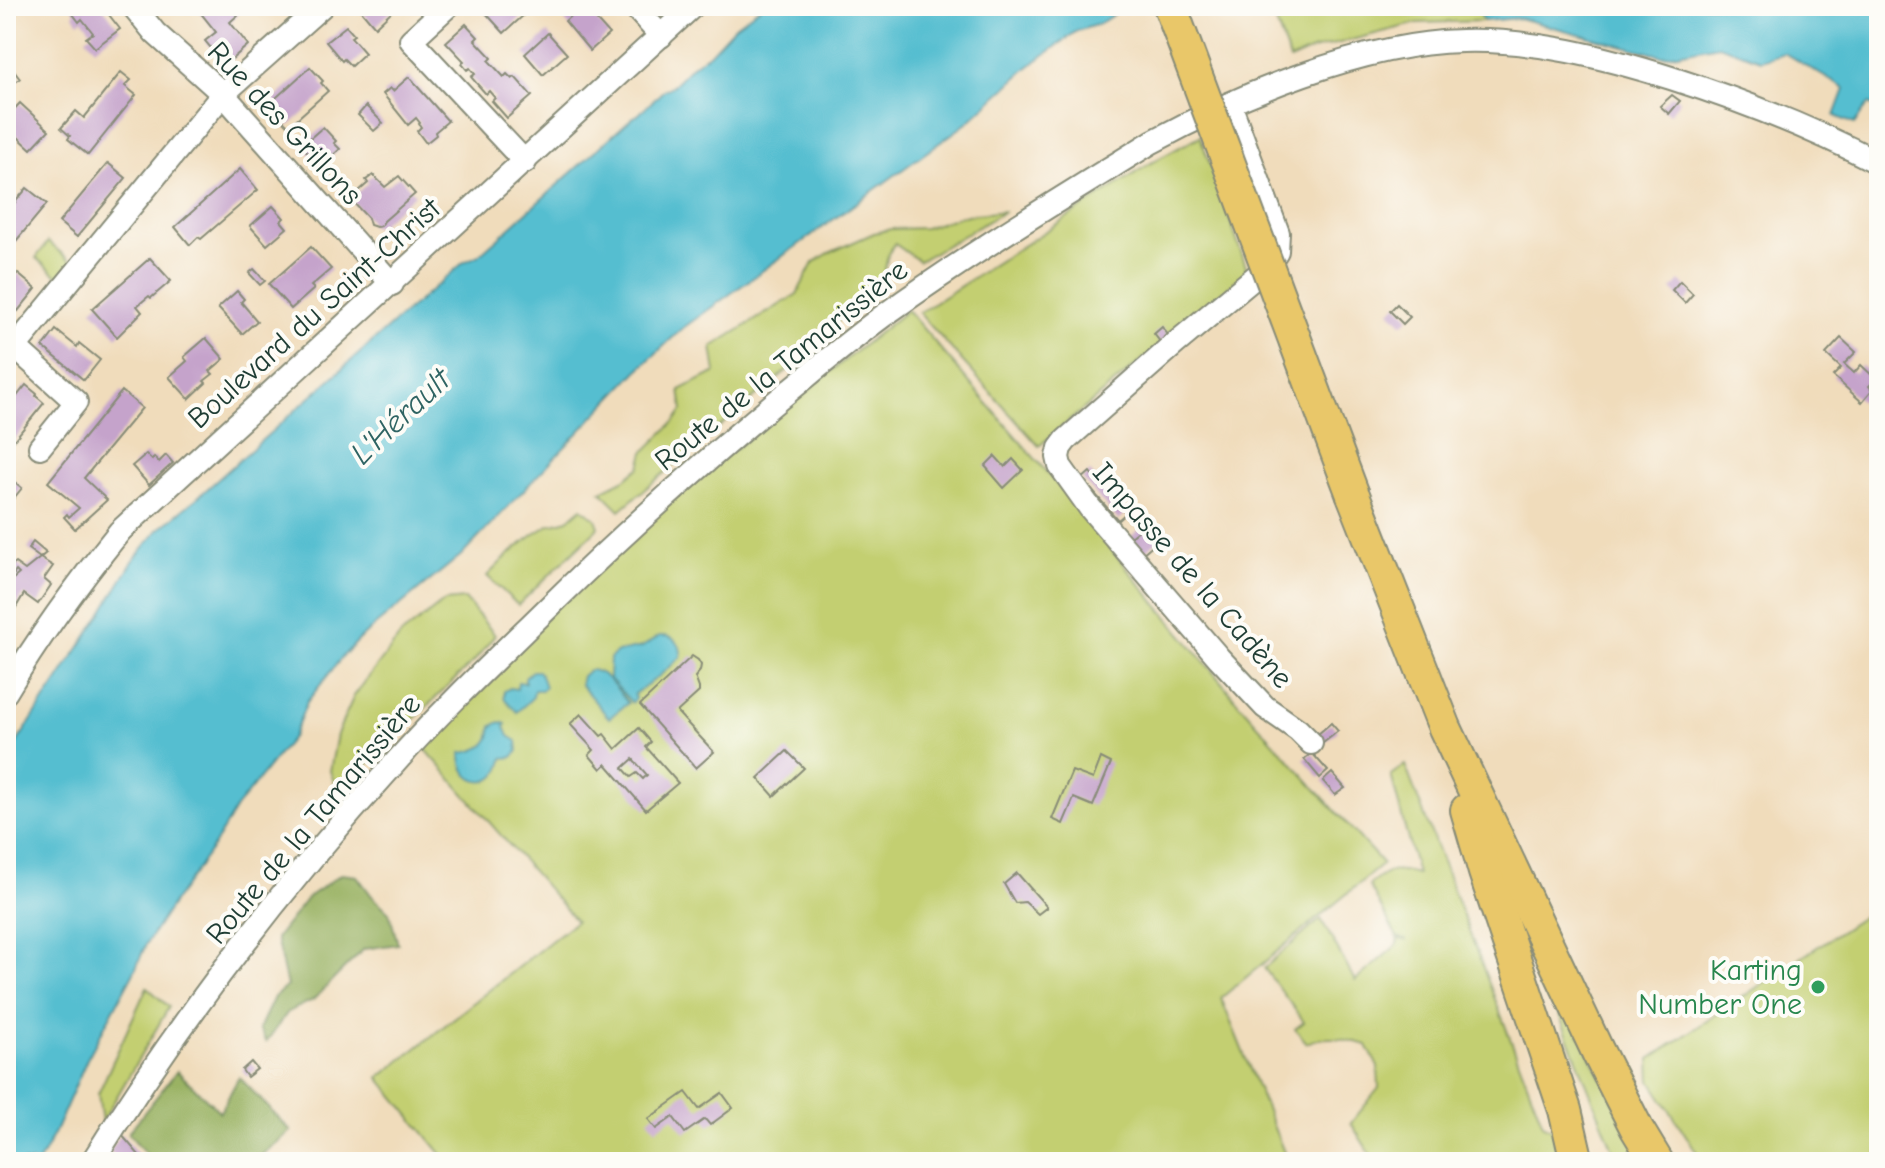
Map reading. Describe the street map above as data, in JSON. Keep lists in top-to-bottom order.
{
  "streets": {
    "street": [
      "Rue des Grillons",
      "Boulevard du Saint-Christ",
      "Route de la Tamarissière",
      "Impasse de la Cadène"
    ]
  },
  "crossings": [
    ["Rue des Grillons", "Boulevard du Saint-Christ"],
    ["Route de la Tamarissière", "Impasse de la Cadène"]
  ],
  "water": ["L'Hérault"],
  "places": ["Karting Number One"]
}
